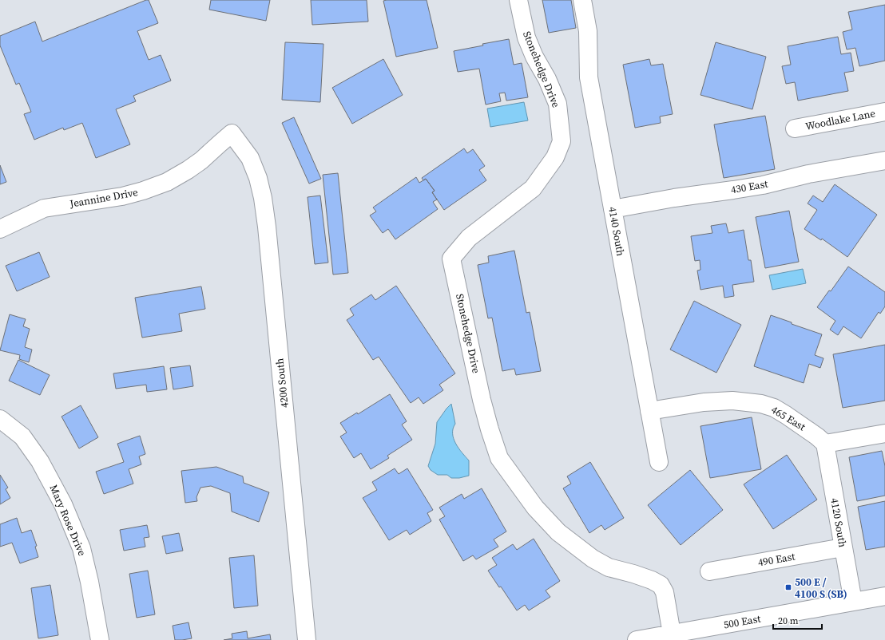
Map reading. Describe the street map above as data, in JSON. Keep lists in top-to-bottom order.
{
  "streets": {
    "street": [
      "Stonehedge Drive",
      "Woodlake Lane",
      "430 East",
      "Jeannine Drive",
      "4140 South",
      "4200 South",
      "465 East",
      "Mary Rose Drive",
      "4120 South",
      "490 East",
      "500 East"
    ]
  },
  "crossings": [
    ["Stonehedge Drive", "500 East"],
    ["430 East", "4140 South"],
    ["Jeannine Drive", "4200 South"],
    ["4140 South", "465 East"],
    ["465 East", "4120 South"],
    ["4120 South", "490 East"],
    ["4120 South", "500 East"]
  ],
  "places": {
    "transit": ["500 E / 4100 S (SB)"]
  },
  "scale_bar": "20 m"
}
